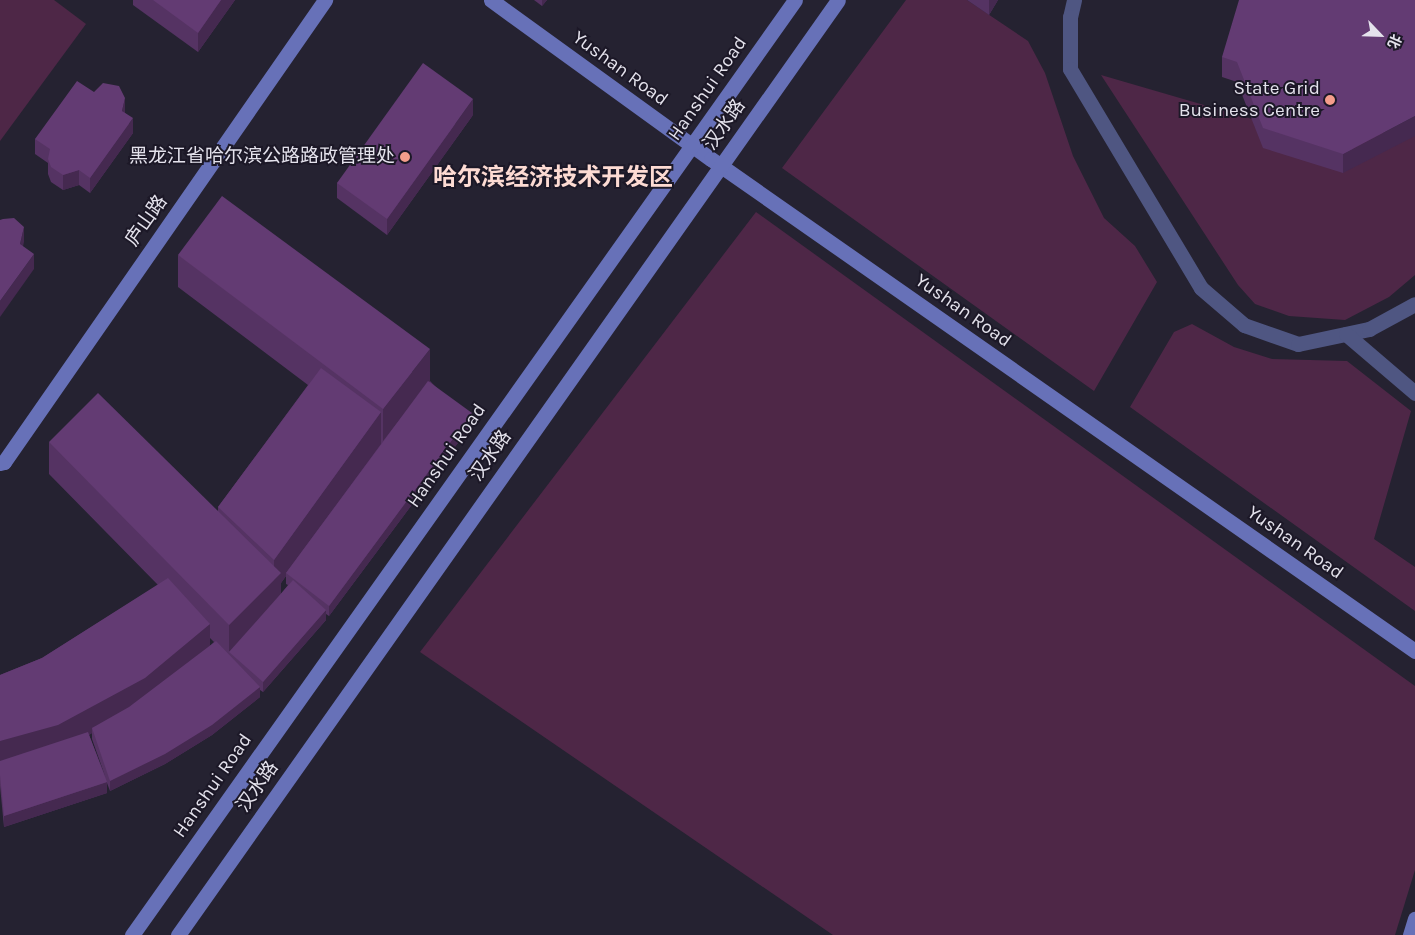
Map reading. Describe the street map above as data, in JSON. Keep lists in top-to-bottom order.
{
  "streets": {
    "main road": [
      "Yushan Road",
      "Hanshui Road",
      "汉水路",
      "庐山路"
    ]
  },
  "crossings": [
    ["Yushan Road", "Hanshui Road"],
    ["Yushan Road", "汉水路"]
  ],
  "districts": ["哈尔滨经济技术开发区"],
  "places": ["State Grid Business Centre", "黑龙江省哈尔滨公路路政管理处"],
  "north": "bottom right"
}
